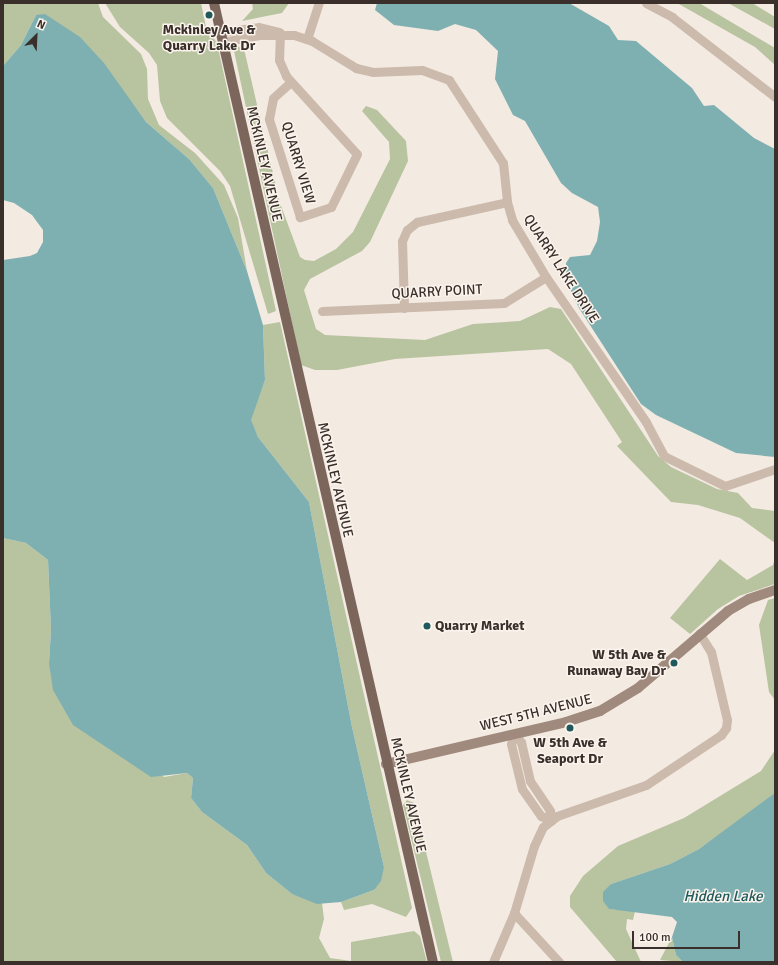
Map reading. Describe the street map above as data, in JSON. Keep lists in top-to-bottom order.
{
  "streets": {
    "main road": ["MCKINLEY AVENUE", "WEST 5TH AVENUE"],
    "street": ["QUARRY VIEW", "QUARRY LAKE DRIVE", "QUARRY POINT"]
  },
  "crossings": [
    ["QUARRY VIEW", "QUARRY LAKE DRIVE"],
    ["MCKINLEY AVENUE", "QUARRY LAKE DRIVE"],
    ["MCKINLEY AVENUE", "WEST 5TH AVENUE"],
    ["QUARRY LAKE DRIVE", "QUARRY POINT"]
  ],
  "water": ["Hidden Lake"],
  "places": [
    "Mckinley Ave & Quarry Lake Dr",
    "Quarry Market",
    "W 5th Ave & Runaway Bay Dr",
    "W 5th Ave & Seaport Dr"
  ],
  "scale_bar": "100 m",
  "north": "top right"
}
